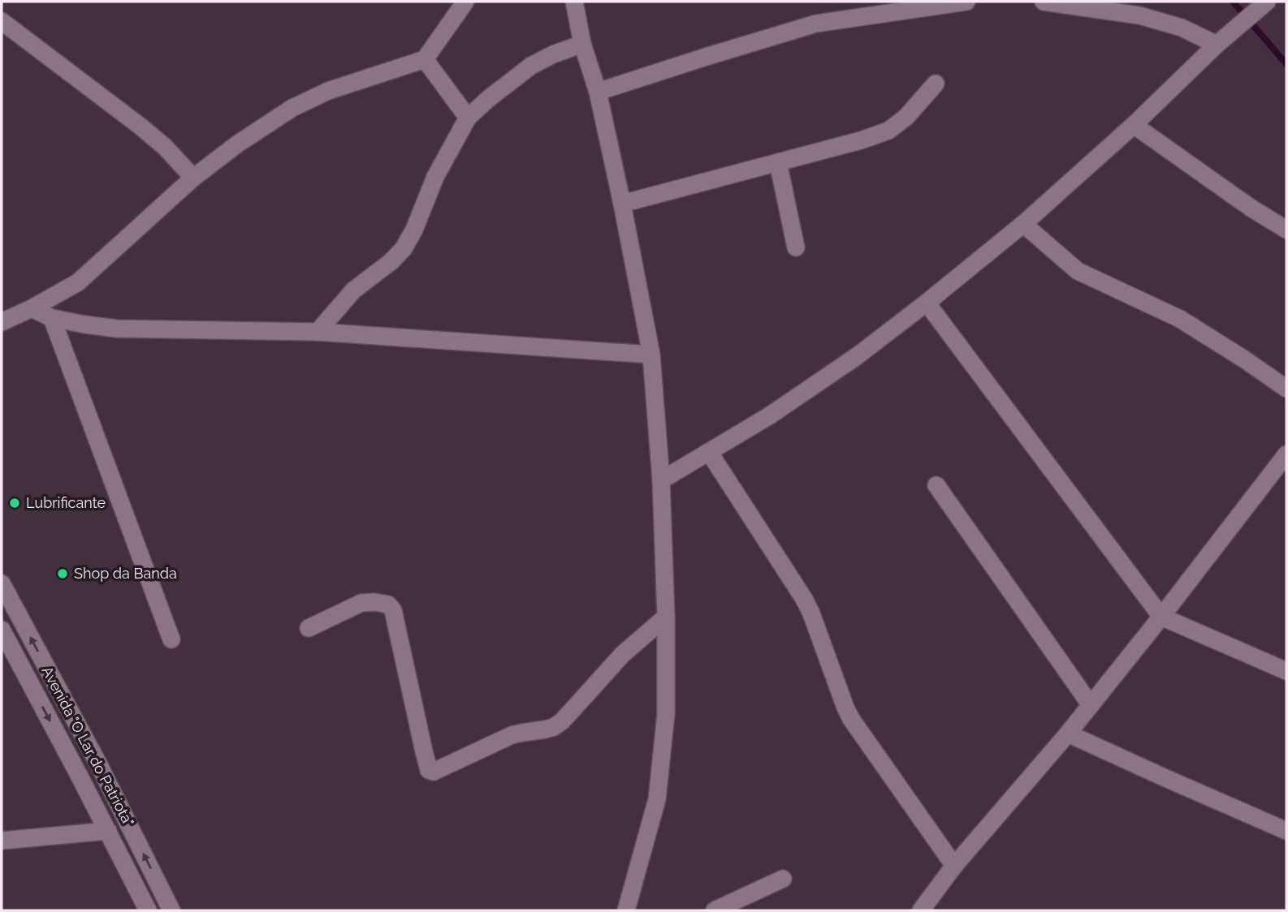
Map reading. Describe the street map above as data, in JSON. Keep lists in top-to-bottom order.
{
  "streets": {
    "street": ["Avenida \"O Lar do Patriota\""]
  },
  "places": ["Lubrificante", "Shop da Banda"]
}
